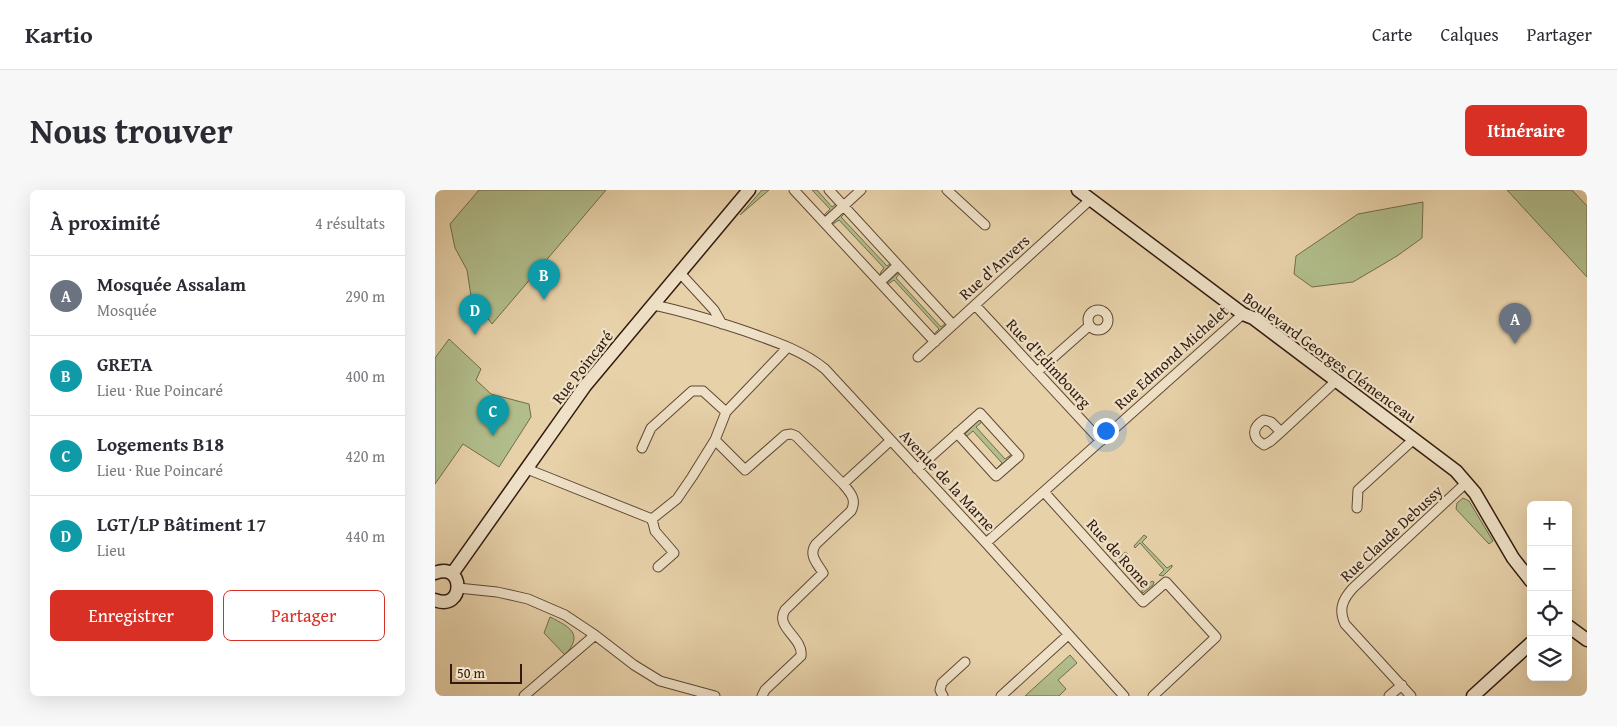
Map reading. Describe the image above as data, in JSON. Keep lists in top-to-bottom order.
{
  "streets": {
    "street": [
      "Rue d'Anvers",
      "Rue Edmond Michelet",
      "Boulevard Georges Clémenceau",
      "Rue d'Edimbourg",
      "Rue Poincaré",
      "Avenue de la Marne",
      "Rue Claude Debussy",
      "Rue de Rome"
    ]
  },
  "crossings": [
    ["Rue d'Anvers", "Boulevard Georges Clémenceau"],
    ["Rue d'Anvers", "Rue d'Edimbourg"],
    ["Rue Edmond Michelet", "Boulevard Georges Clémenceau"],
    ["Rue Edmond Michelet", "Rue d'Edimbourg"],
    ["Rue Edmond Michelet", "Avenue de la Marne"],
    ["Rue Edmond Michelet", "Rue de Rome"],
    ["Boulevard Georges Clémenceau", "Rue Claude Debussy"],
    ["Rue Poincaré", "Avenue de la Marne"]
  ],
  "scale_bar": "50 m",
  "page": {
    "header": "Kartio",
    "nav": ["Carte", "Calques", "Partager"],
    "title": "Nous trouver",
    "buttons": [
      "Itinéraire",
      ["Enregistrer", "Partager"]
    ],
    "heading": ["À proximité", "4 résultats"],
    "list": [
      {
        "mark": "A",
        "name": "Mosquée Assalam",
        "note": "Mosquée",
        "value": "290 m"
      },
      {
        "mark": "B",
        "name": "GRETA",
        "note": "Lieu · Rue Poincaré",
        "value": "400 m"
      },
      {
        "mark": "C",
        "name": "Logements B18",
        "note": "Lieu · Rue Poincaré",
        "value": "420 m"
      },
      {
        "mark": "D",
        "name": "LGT/LP Bâtiment 17",
        "note": "Lieu",
        "value": "440 m"
      }
    ],
    "pins": [
      "B",
      "D",
      "A",
      "C"
    ],
    "map_buttons": ["+", "−"],
    "scale": "50 m"
  }
}
